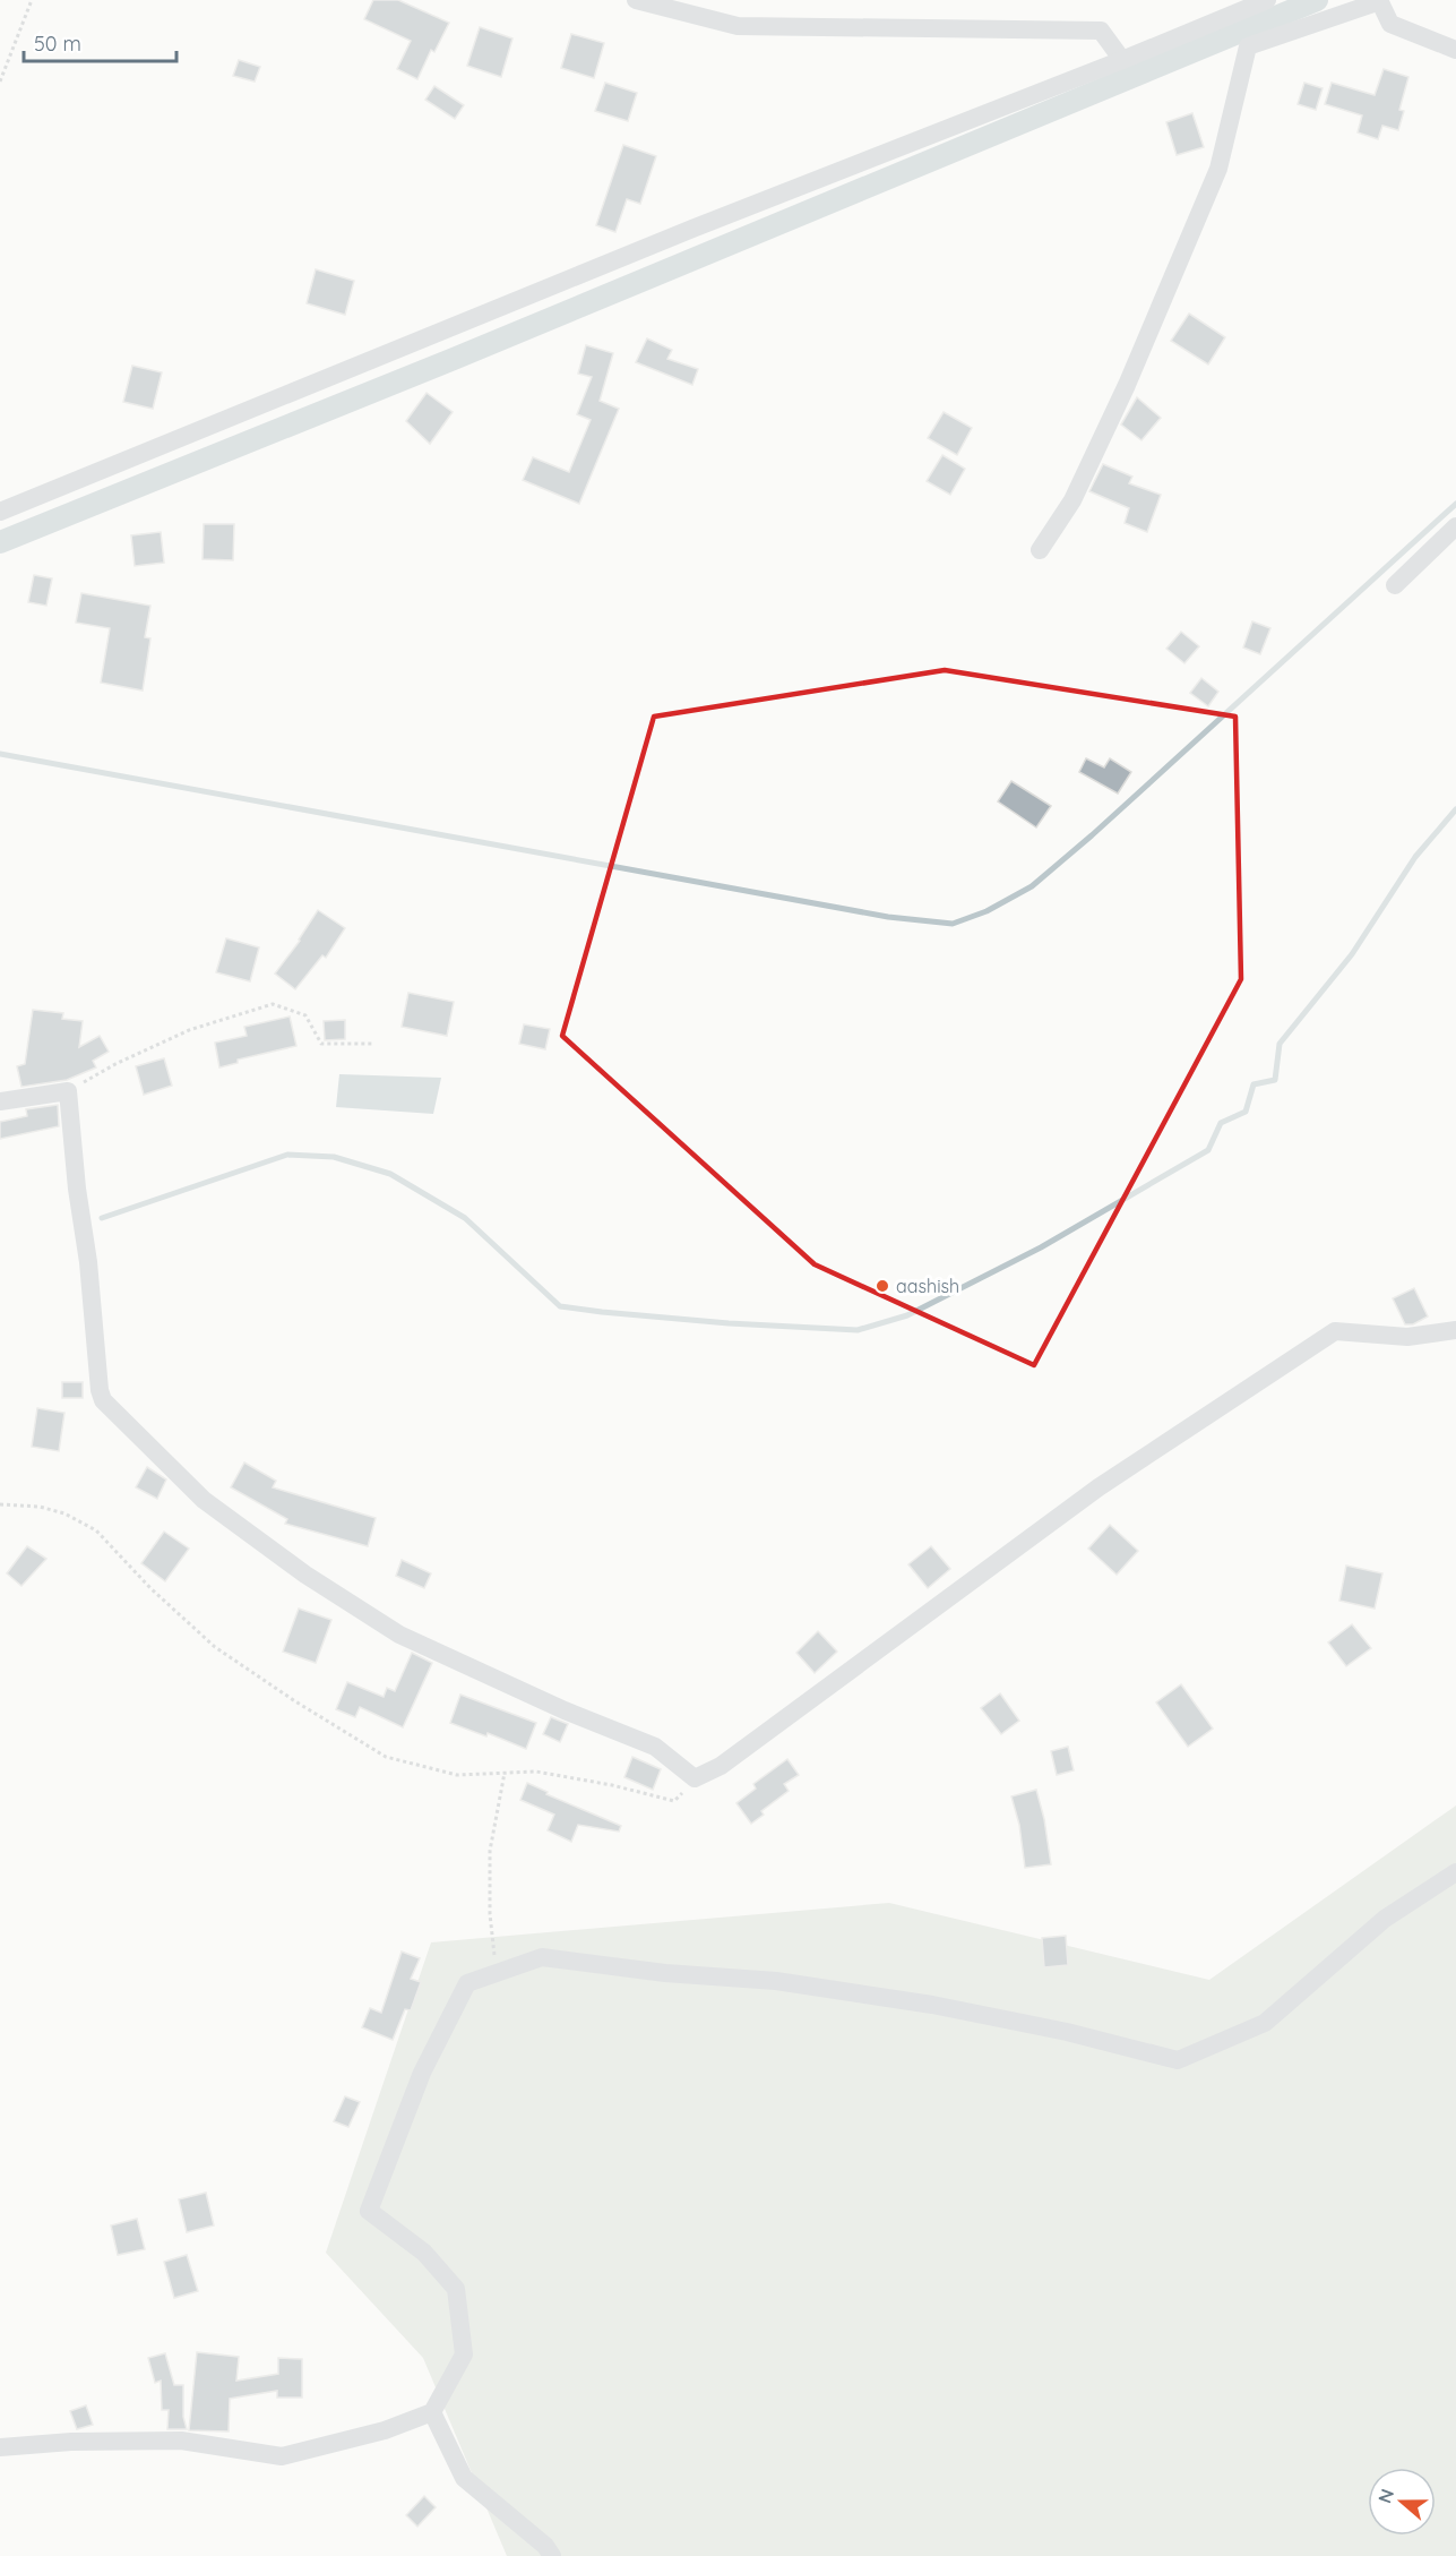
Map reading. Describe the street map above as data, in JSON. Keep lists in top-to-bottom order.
{
  "places": ["aashish"],
  "scale_bar": "50 m",
  "north": "left"
}
